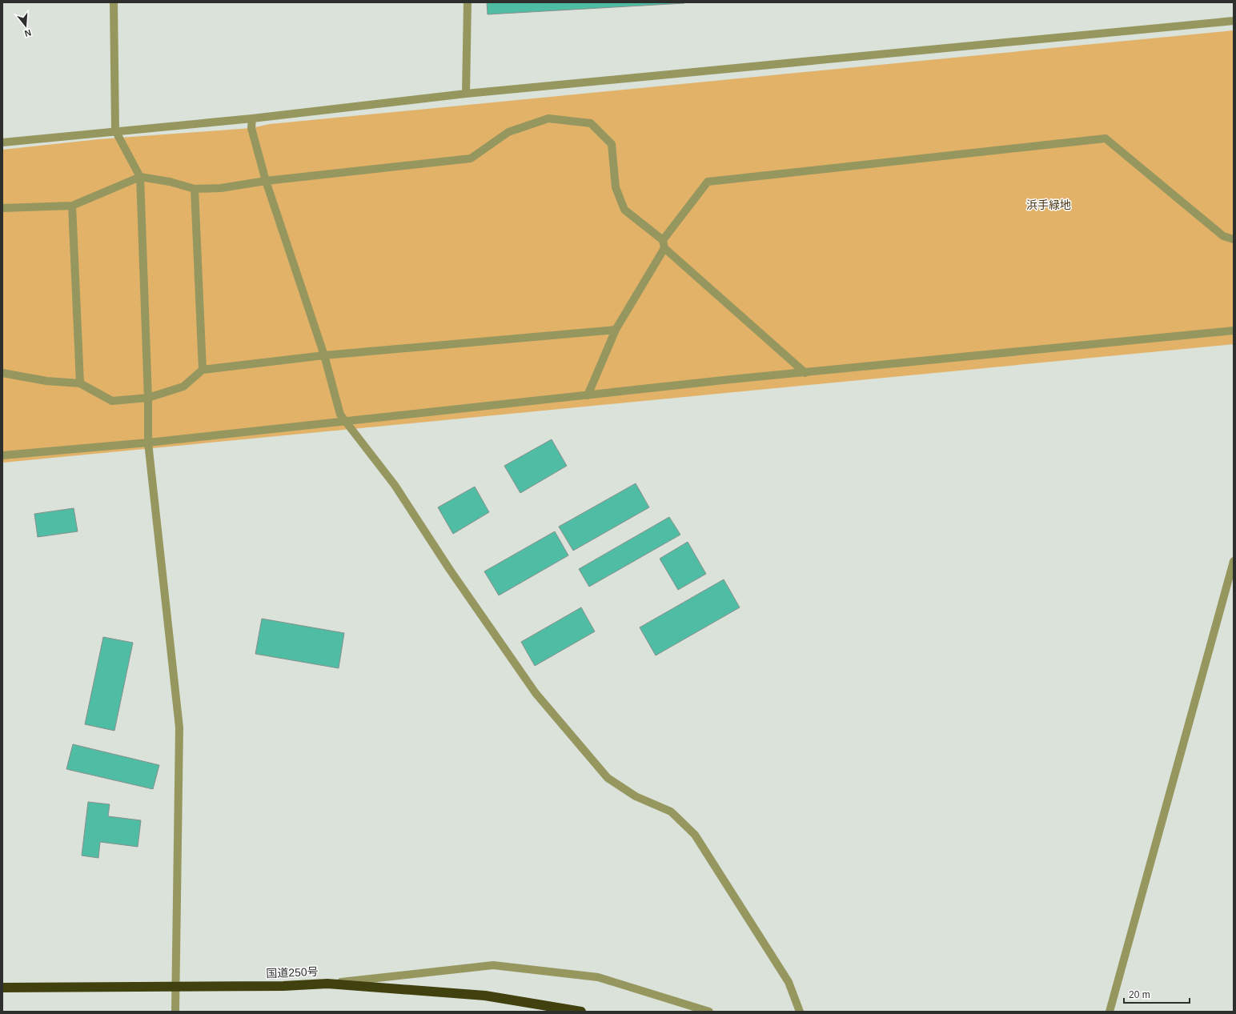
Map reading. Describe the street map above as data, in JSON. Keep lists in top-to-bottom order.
{
  "streets": {
    "highway": ["国道250号"]
  },
  "parks": ["浜手緑地"],
  "scale_bar": "20 m",
  "north": "bottom"
}
